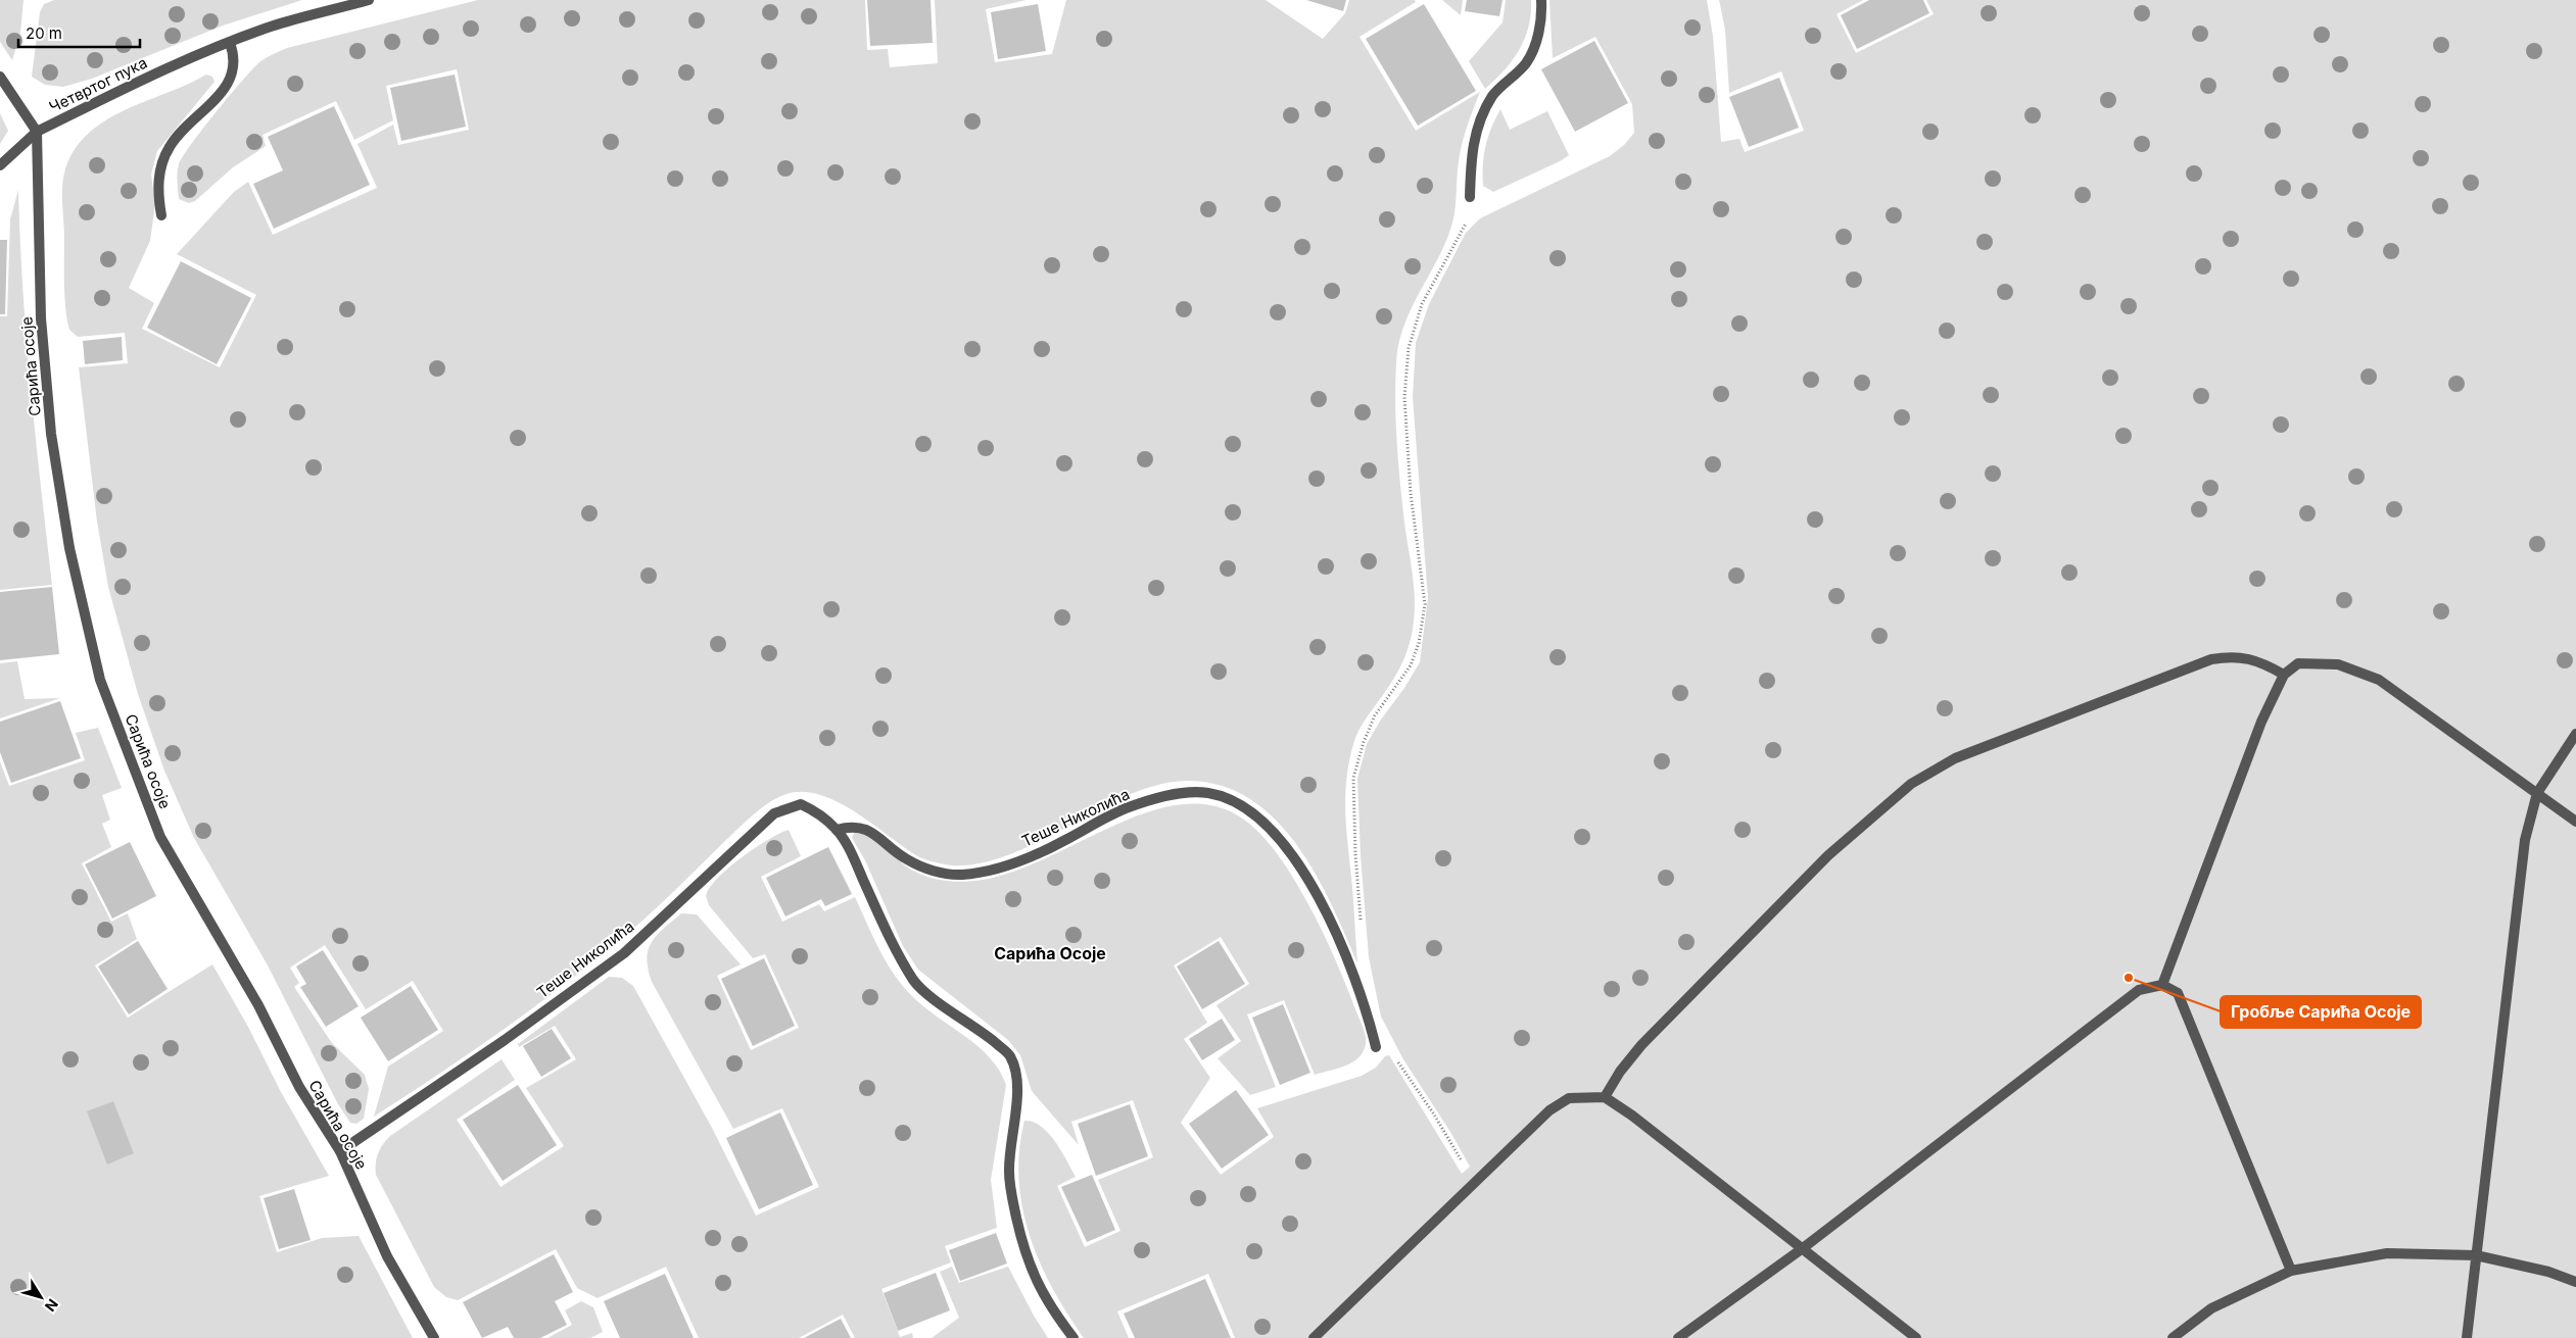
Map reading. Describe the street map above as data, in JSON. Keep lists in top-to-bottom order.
{
  "streets": {
    "street": ["Четвртог пука", "Сарића осоје", "Теше Николића"]
  },
  "crossings": [
    ["Четвртог пука", "Сарића осоје"],
    ["Сарића осоје", "Теше Николића"]
  ],
  "districts": ["Сарића Осоје"],
  "places": ["Гробље Сарића Осоје"],
  "scale_bar": "20 m",
  "north": "bottom right"
}
